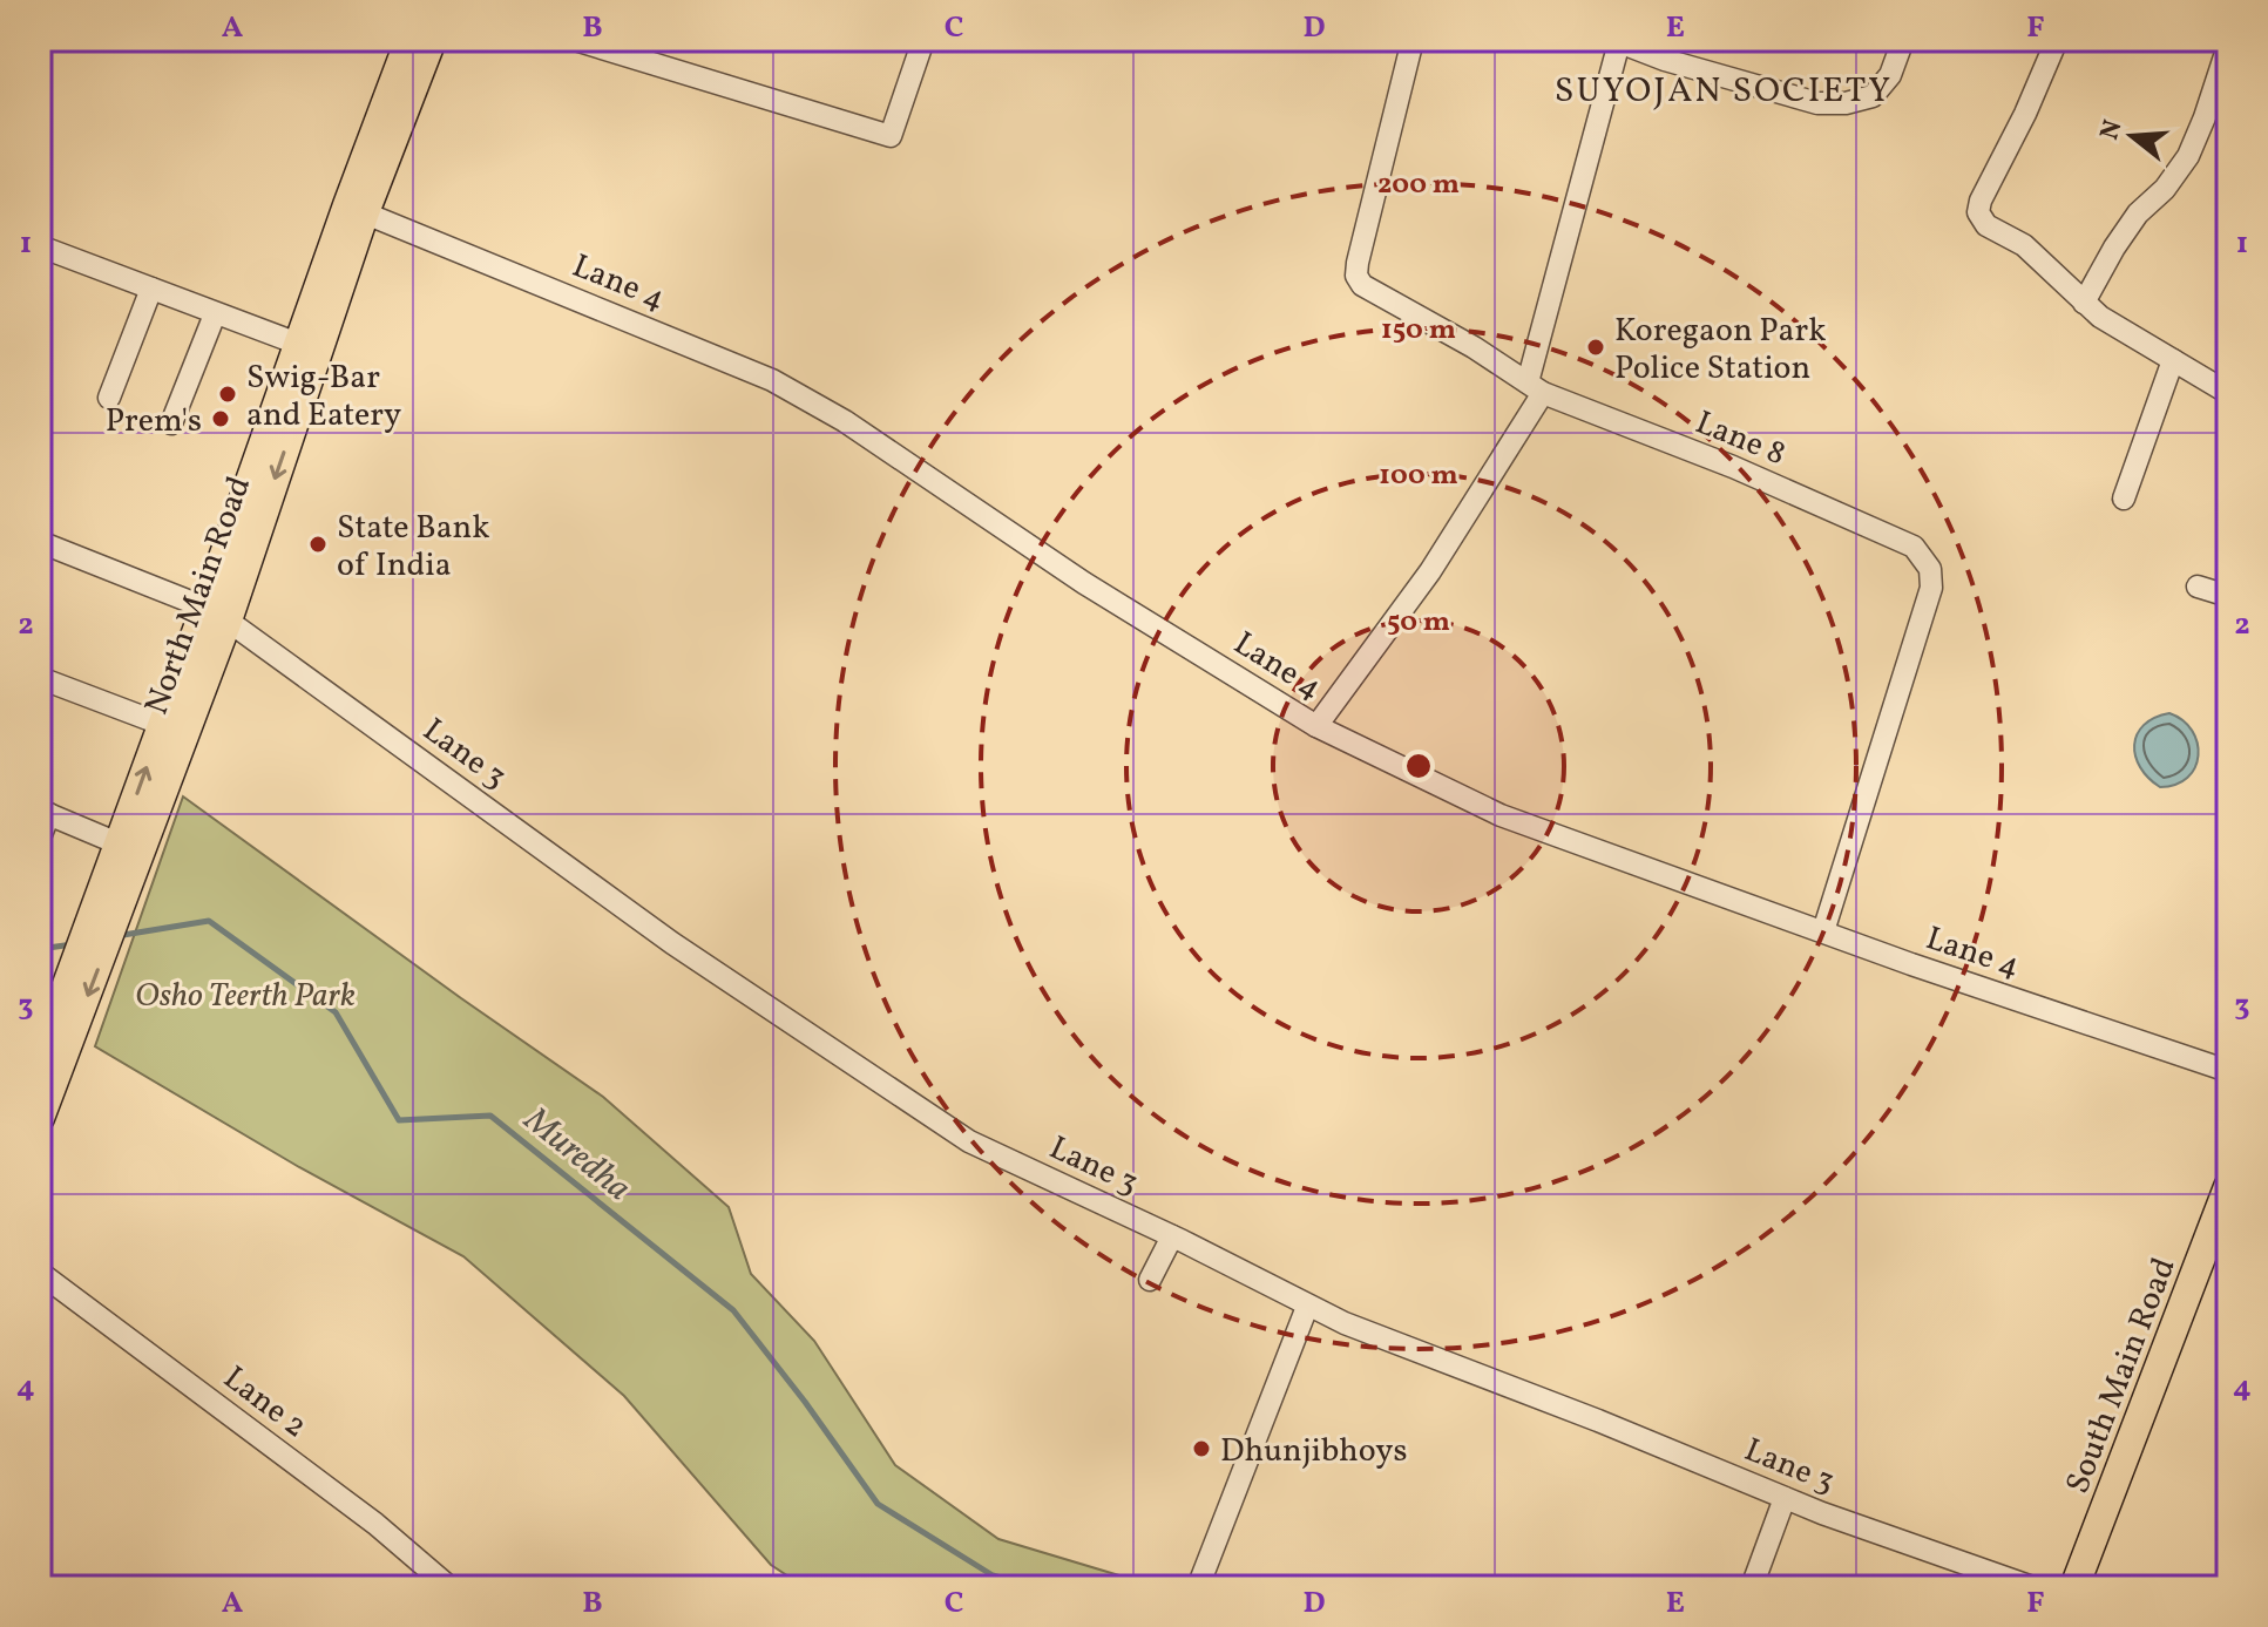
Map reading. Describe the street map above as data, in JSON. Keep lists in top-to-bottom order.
{
  "streets": {
    "main road": ["North Main Road", "South Main Road"],
    "street": [
      "Lane 4",
      "Lane 8",
      "Lane 3",
      "Lane 2"
    ]
  },
  "crossings": [
    ["Lane 4", "Lane 8"],
    ["Lane 4", "North Main Road"],
    ["North Main Road", "Lane 3"]
  ],
  "districts": ["SUYOJAN SOCIETY"],
  "water": ["Muredha"],
  "parks": ["Osho Teerth Park"],
  "places": [
    "Koregaon Park Police Station",
    "Swig-Bar and Eatery",
    "Prem's",
    "State Bank of India",
    "Dhunjibhoys"
  ],
  "north": "left",
  "grid": {
    "columns": [
      "A",
      "B",
      "C",
      "D",
      "E",
      "F"
    ],
    "rows": [
      "1",
      "2",
      "3",
      "4"
    ]
  },
  "rings": [
    "200 m",
    "150 m",
    "100 m",
    "50 m"
  ]
}
